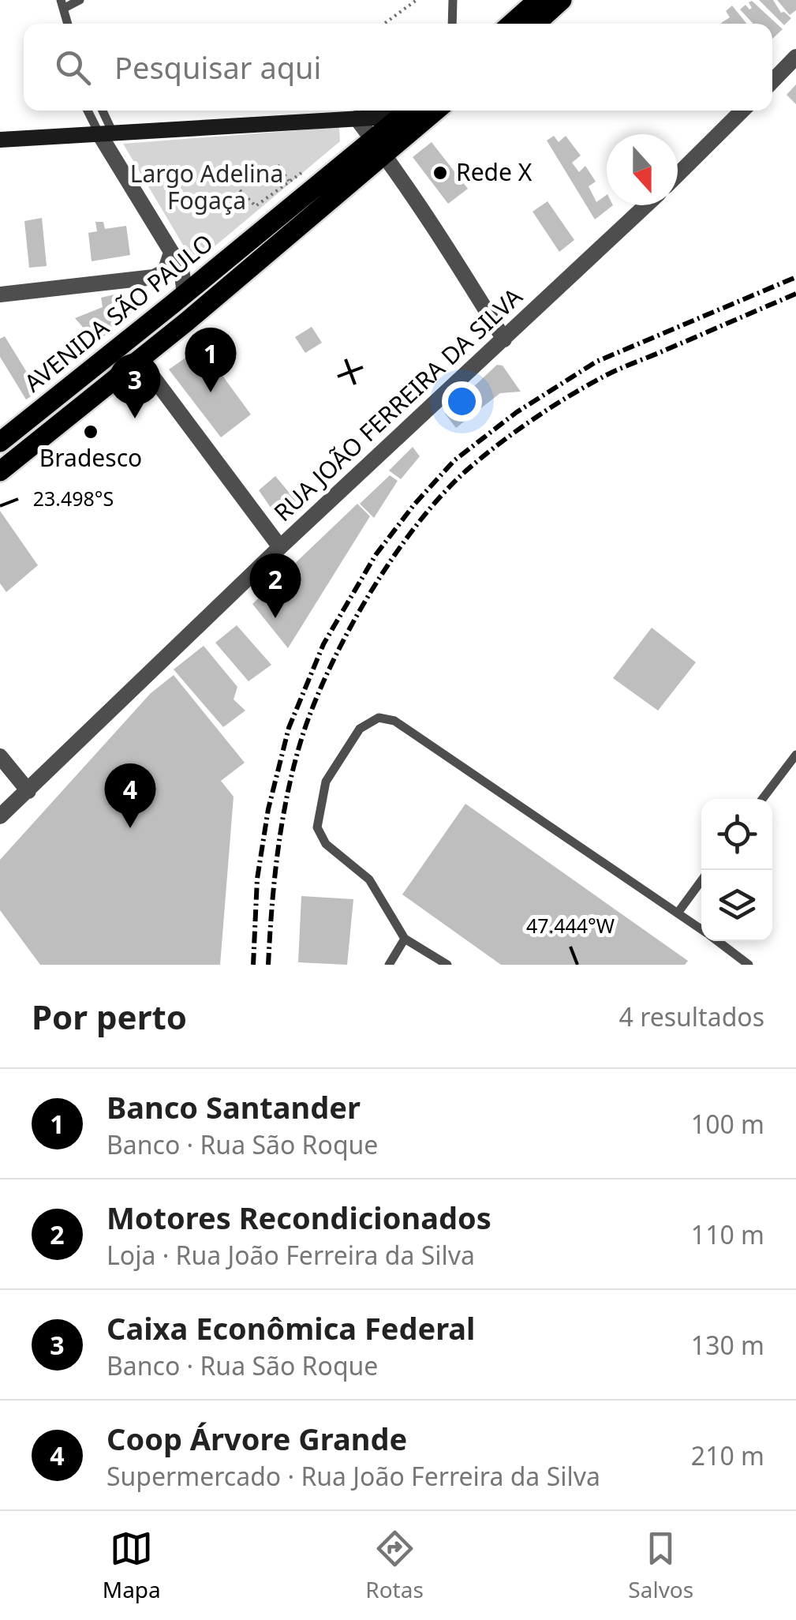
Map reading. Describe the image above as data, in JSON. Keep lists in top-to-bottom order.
{
  "streets": {
    "main road": ["AVENIDA SÃO PAULO"],
    "street": ["RUA JOÃO FERREIRA DA SILVA"]
  },
  "parks": ["Largo Adelina Fogaça"],
  "places": ["Rede X", "Bradesco"],
  "north": "bottom",
  "page": {
    "search": "Pesquisar aqui",
    "pins": [
      "1",
      "3",
      "2",
      "4"
    ],
    "heading": ["Por perto", "4 resultados"],
    "list": [
      {
        "mark": "1",
        "name": "Banco Santander",
        "note": "Banco · Rua São Roque",
        "value": "100 m"
      },
      {
        "mark": "2",
        "name": "Motores Recondicionados",
        "note": "Loja · Rua João Ferreira da Silva",
        "value": "110 m"
      },
      {
        "mark": "3",
        "name": "Caixa Econômica Federal",
        "note": "Banco · Rua São Roque",
        "value": "130 m"
      },
      {
        "mark": "4",
        "name": "Coop Árvore Grande",
        "note": "Supermercado · Rua João Ferreira da Silva",
        "value": "210 m"
      }
    ],
    "nav": ["Mapa", "Rotas", "Salvos"]
  },
  "coordinates": ["23.498°S", "47.444°W"]
}
